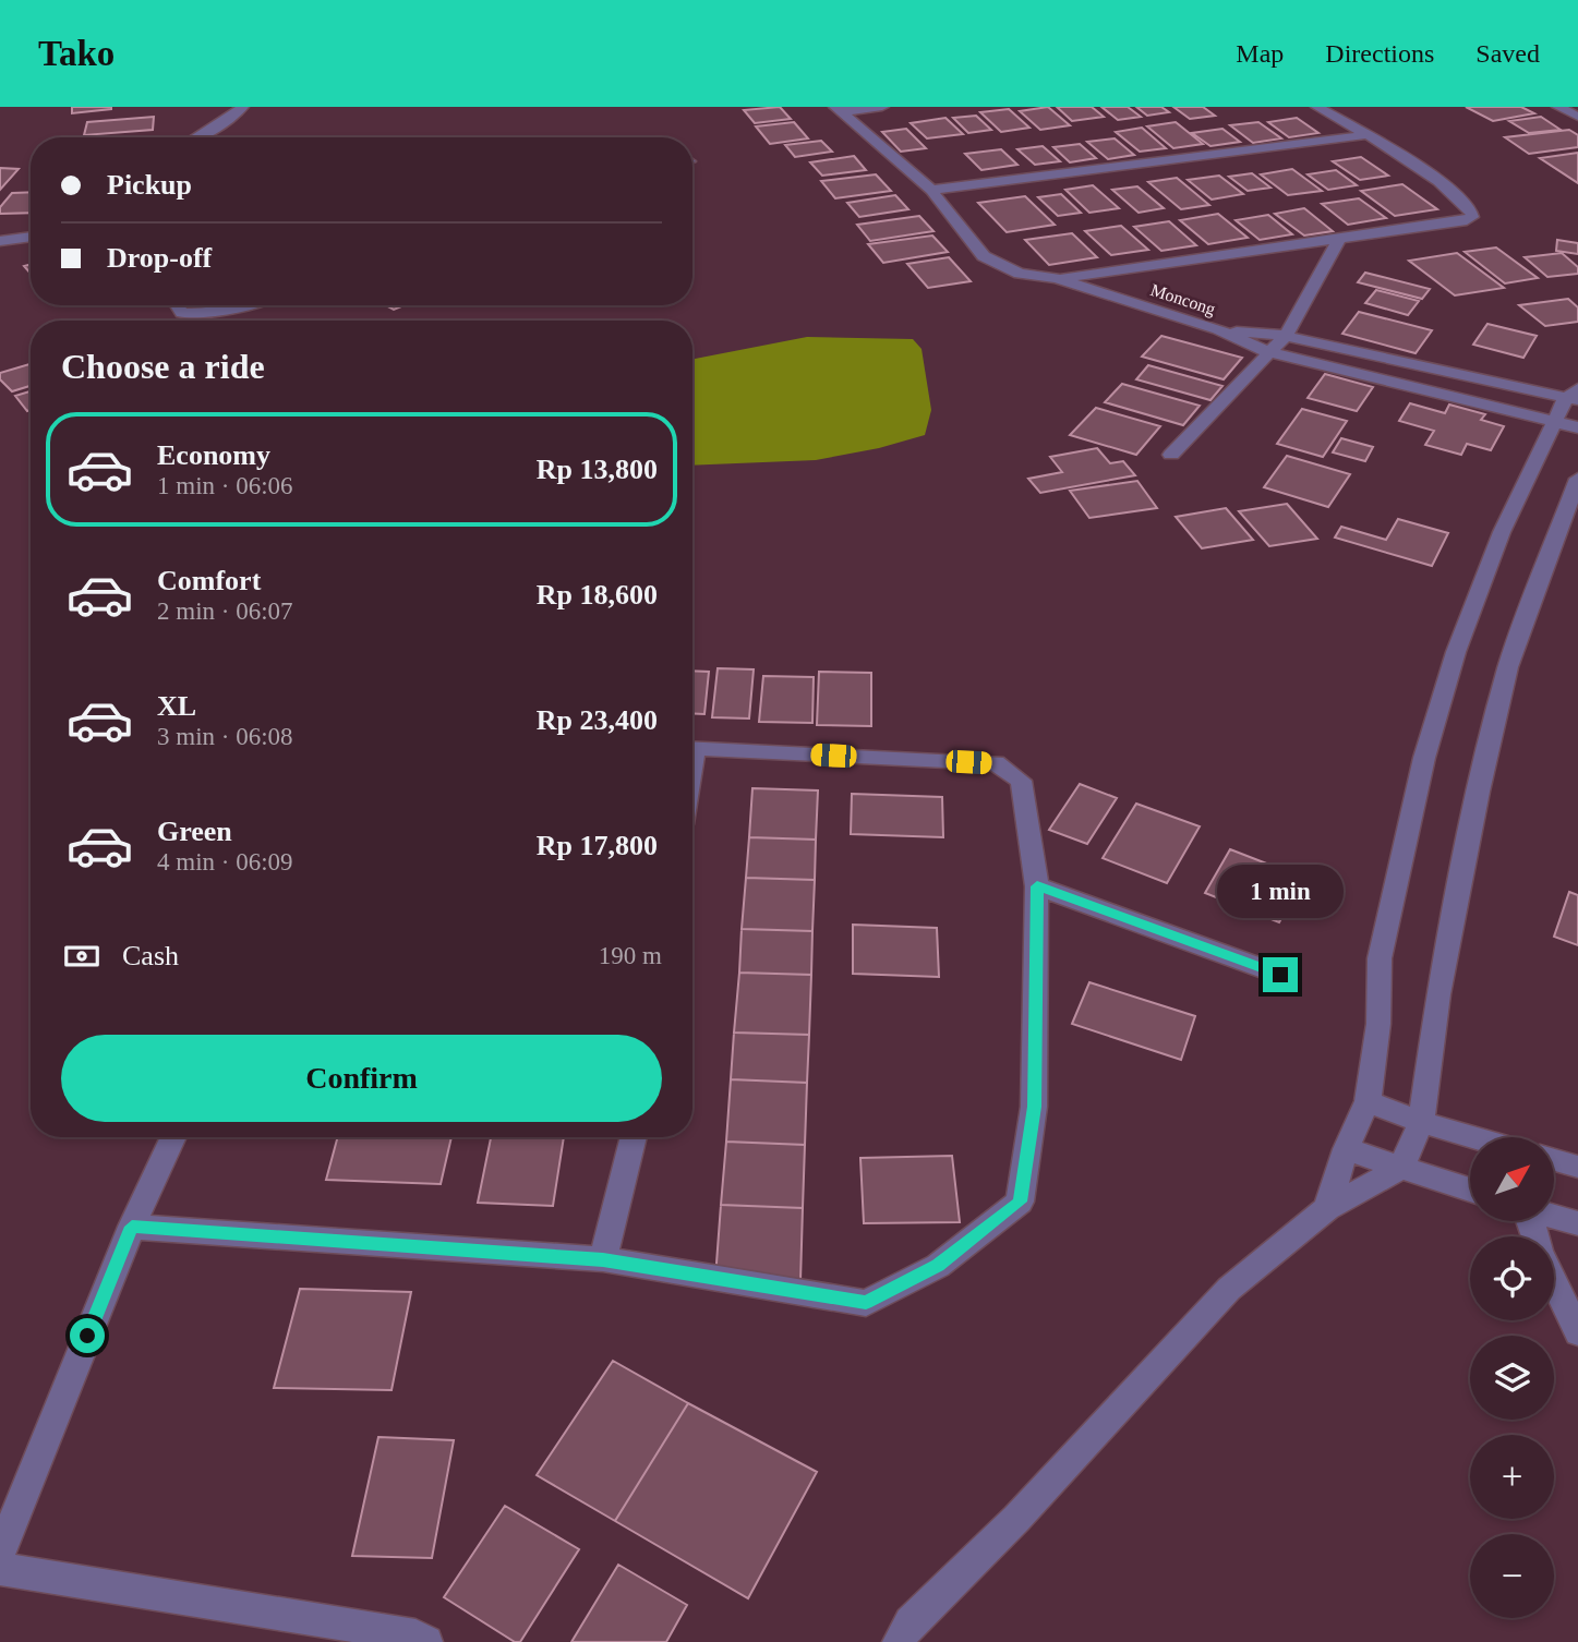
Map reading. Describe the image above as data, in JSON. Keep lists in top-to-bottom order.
{
  "streets": {
    "street": ["Moncong"]
  },
  "north": "top right",
  "page": {
    "header": "Tako",
    "nav": ["Map", "Directions", "Saved"],
    "banner": ["Pickup", "Drop-off"],
    "heading": "Choose a ride",
    "list": [
      {
        "name": "Economy",
        "note": "1 min · 06:06",
        "value": "Rp 13,800"
      },
      {
        "name": "Comfort",
        "note": "2 min · 06:07",
        "value": "Rp 18,600"
      },
      {
        "name": "XL",
        "note": "3 min · 06:08",
        "value": "Rp 23,400"
      },
      {
        "name": "Green",
        "note": "4 min · 06:09",
        "value": "Rp 17,800"
      }
    ],
    "bubble": "1 min",
    "pay": ["Cash", "190 m"],
    "buttons": "Confirm",
    "map_buttons": ["+", "−"]
  }
}
